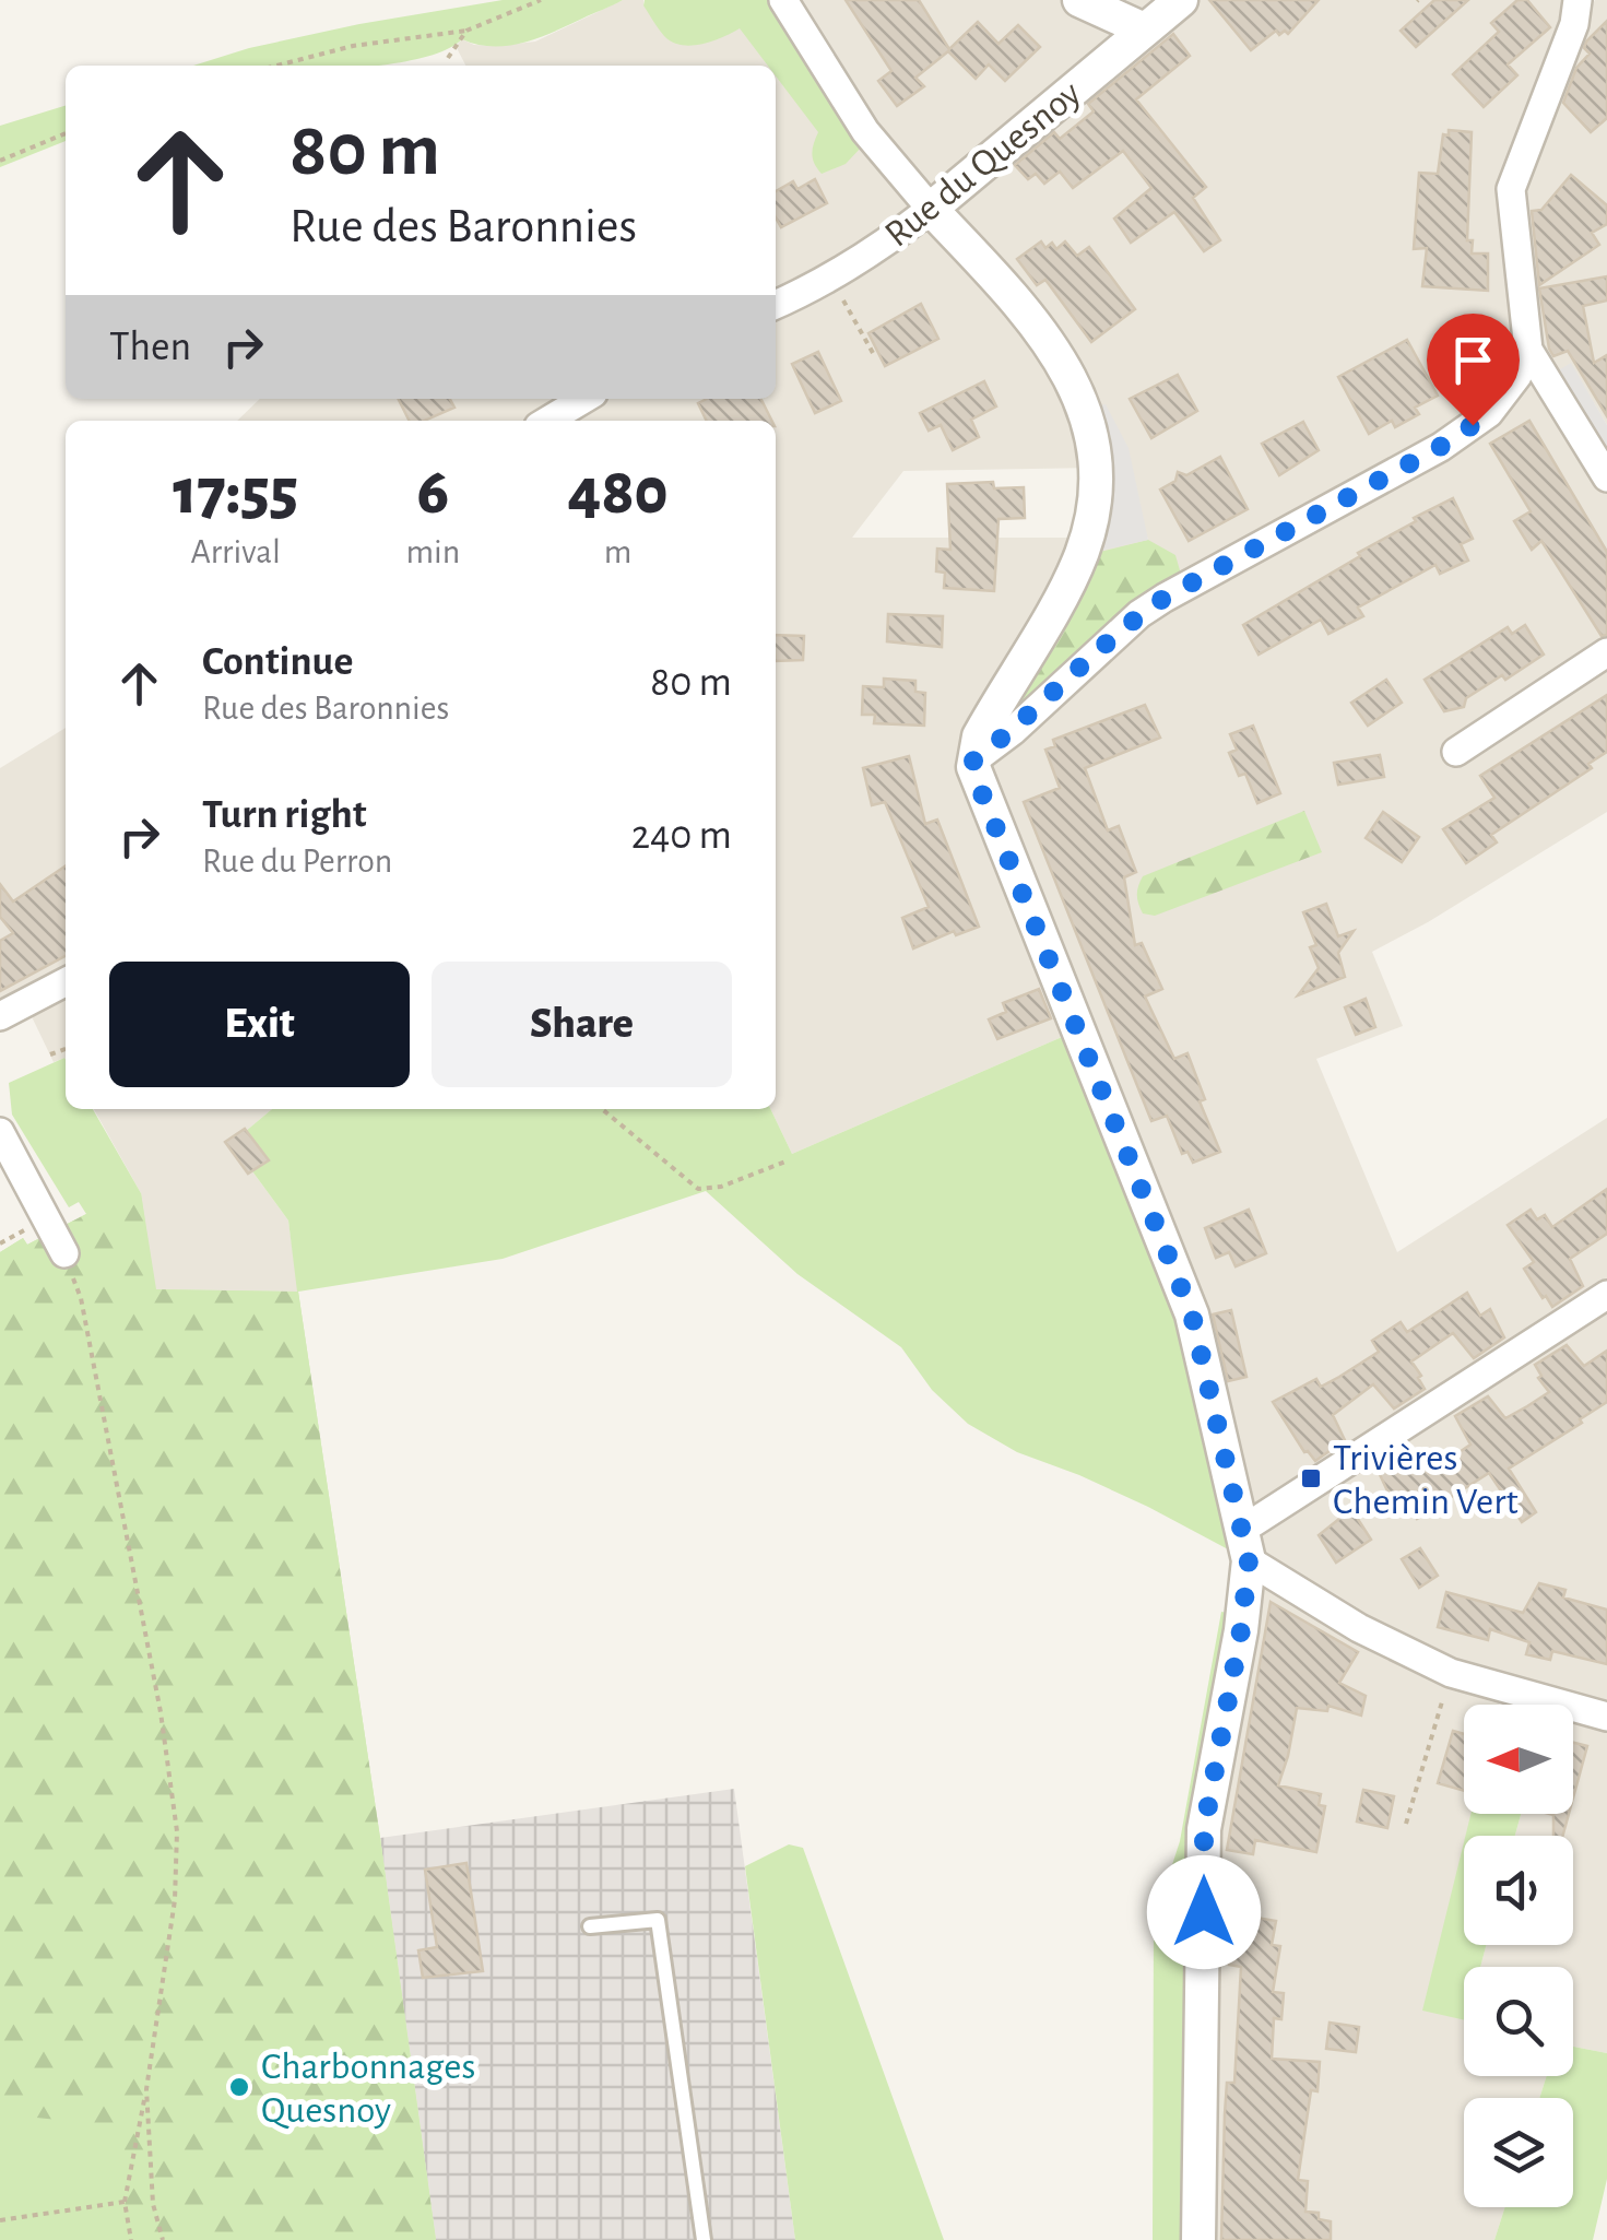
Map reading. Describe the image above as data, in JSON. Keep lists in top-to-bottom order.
{
  "streets": {
    "street": ["Rue du Quesnoy"]
  },
  "places": {
    "transit": ["Trivières Chemin Vert"],
    "other": ["Charbonnages Quesnoy"]
  },
  "north": "left",
  "page": {
    "turn": ["80 m", "Rue des Baronnies"],
    "then": "Then",
    "eta": [
      "17:55",
      "Arrival",
      "6",
      "min",
      "480",
      "m"
    ],
    "list": [
      {
        "name": "Continue",
        "note": "Rue des Baronnies",
        "value": "80 m"
      },
      {
        "name": "Turn right",
        "note": "Rue du Perron",
        "value": "240 m"
      }
    ],
    "buttons": ["Exit", "Share"]
  }
}
